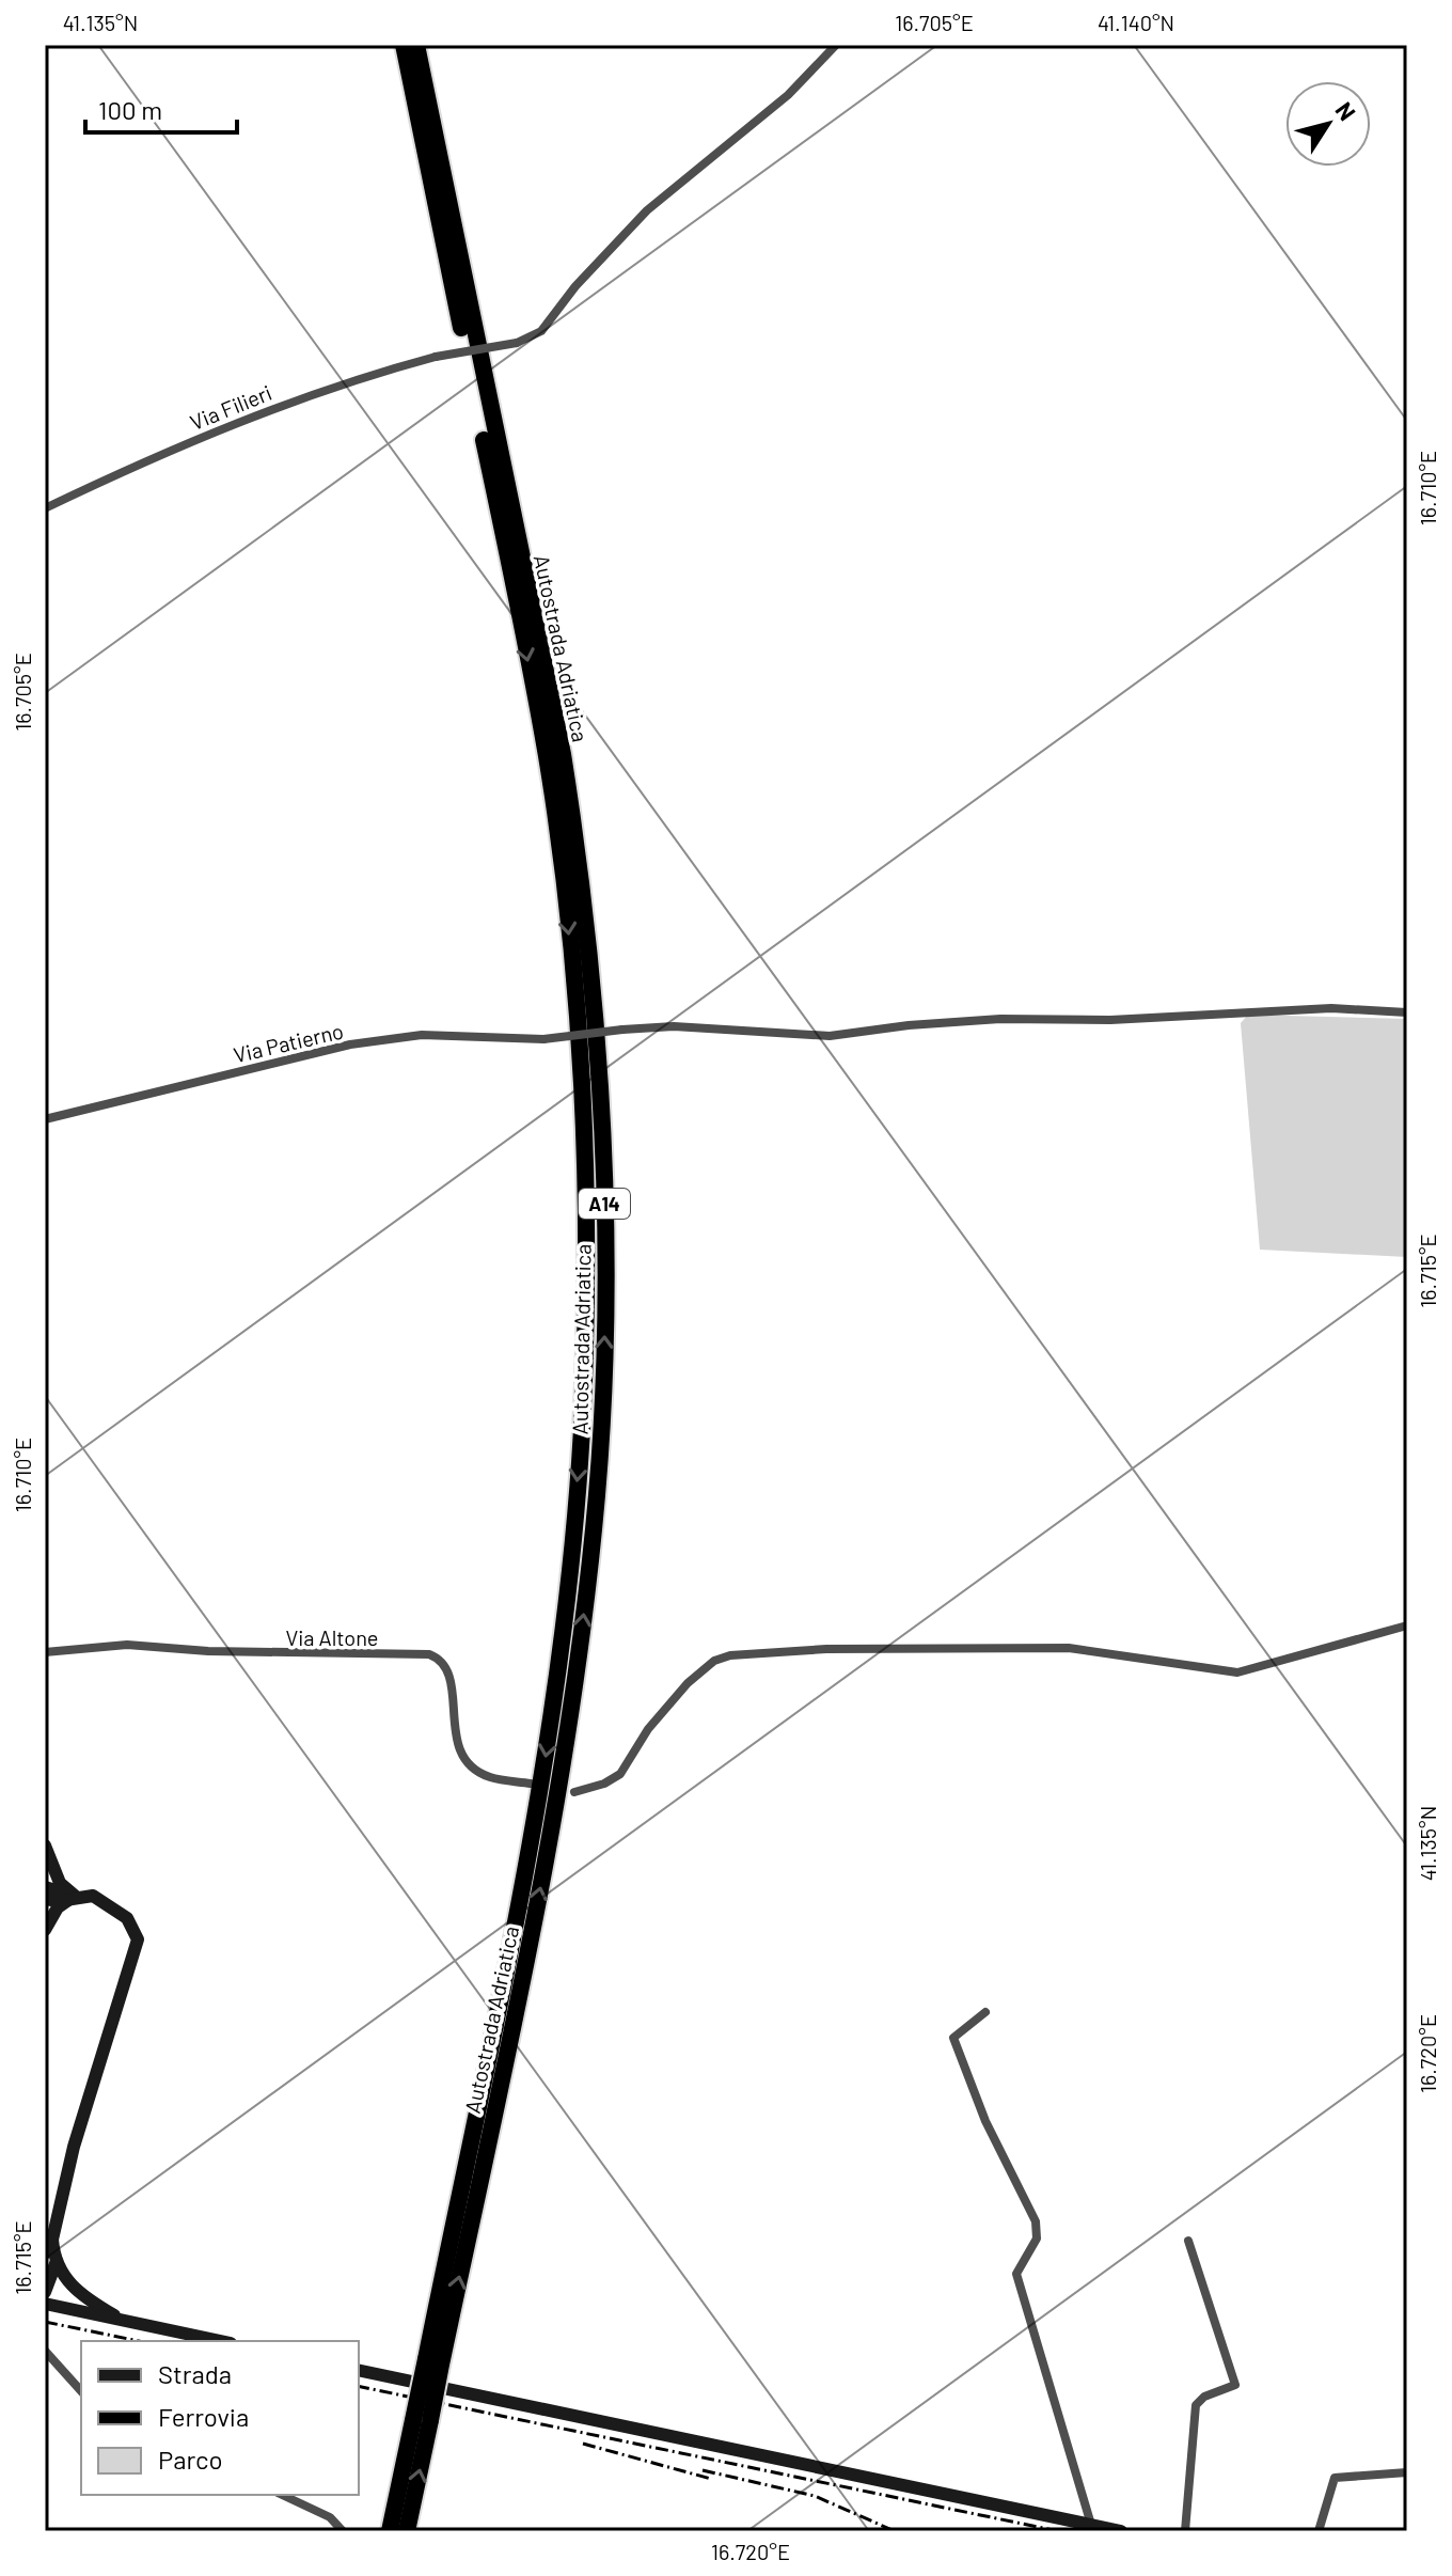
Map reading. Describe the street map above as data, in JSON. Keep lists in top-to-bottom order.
{
  "streets": {
    "highway": ["Autostrada Adriatica", "A14"],
    "street": ["Via Filieri", "Via Patierno", "Via Altone"]
  },
  "legend": ["Strada", "Ferrovia", "Parco"],
  "scale_bar": "100 m",
  "north": "top right",
  "coordinates": [
    "41.135°N",
    "16.705°E",
    "41.140°N",
    "16.710°E",
    "16.715°E",
    "16.720°E"
  ]
}
